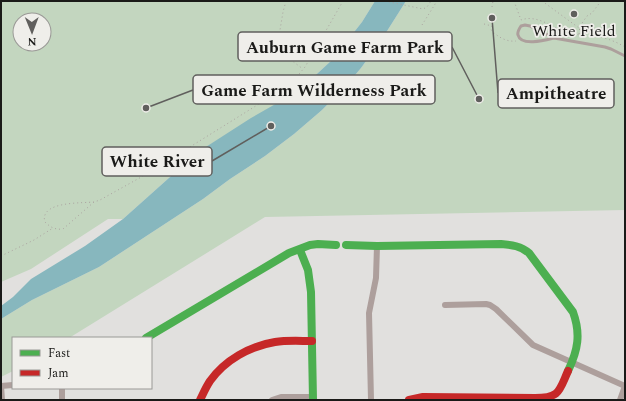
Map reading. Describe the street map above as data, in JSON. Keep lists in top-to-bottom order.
{
  "places": [
    "White Field",
    "Ampitheatre",
    "Auburn Game Farm Park",
    "Game Farm Wilderness Park",
    "White River"
  ],
  "legend": ["Fast", "Jam"],
  "north": "bottom"
}
